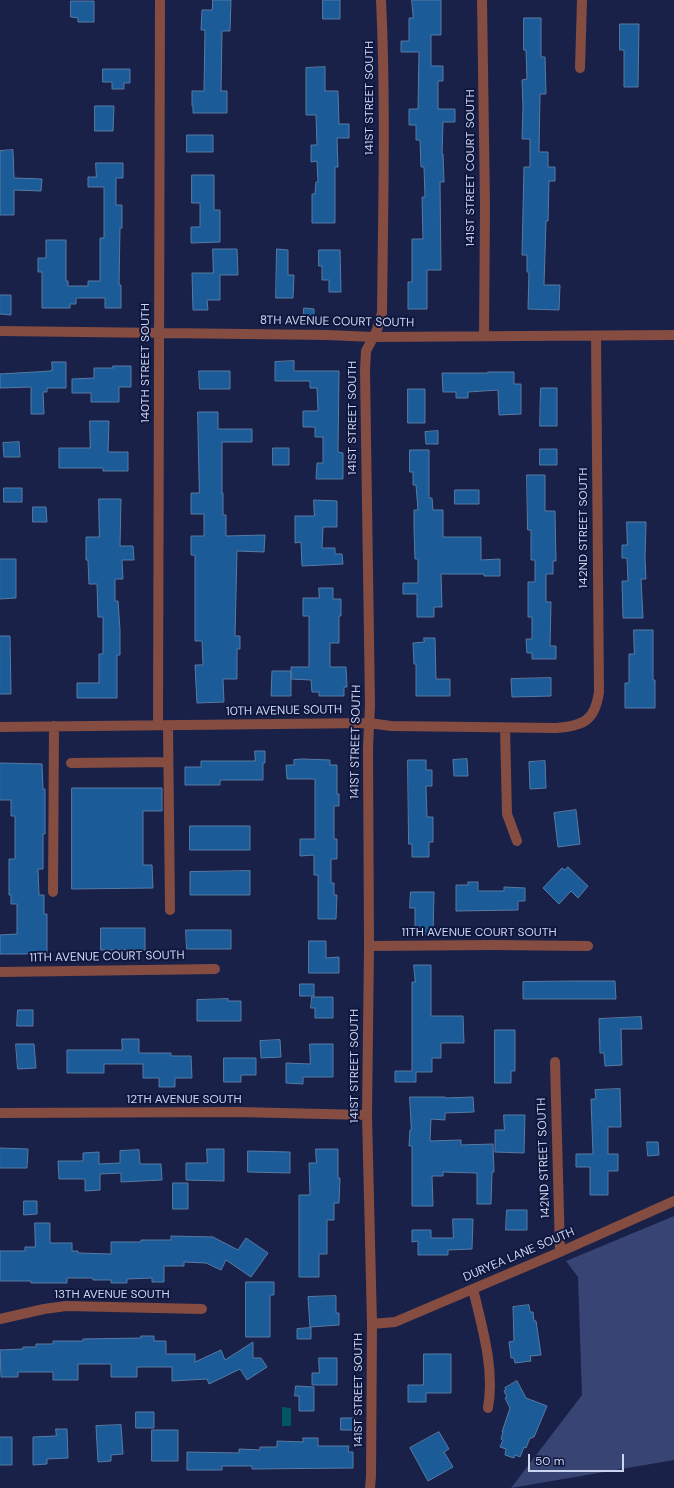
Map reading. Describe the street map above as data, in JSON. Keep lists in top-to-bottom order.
{
  "streets": {
    "street": [
      "141ST STREET SOUTH",
      "141ST STREET COURT SOUTH",
      "8TH AVENUE COURT SOUTH",
      "140TH STREET SOUTH",
      "142ND STREET SOUTH",
      "10TH AVENUE SOUTH",
      "11TH AVENUE COURT SOUTH",
      "12TH AVENUE SOUTH",
      "DURYEA LANE SOUTH",
      "13TH AVENUE SOUTH"
    ]
  },
  "crossings": [
    ["141ST STREET SOUTH", "8TH AVENUE COURT SOUTH"],
    ["141ST STREET SOUTH", "10TH AVENUE SOUTH"],
    ["141ST STREET SOUTH", "11TH AVENUE COURT SOUTH"],
    ["141ST STREET SOUTH", "12TH AVENUE SOUTH"],
    ["141ST STREET SOUTH", "DURYEA LANE SOUTH"],
    ["141ST STREET COURT SOUTH", "8TH AVENUE COURT SOUTH"],
    ["8TH AVENUE COURT SOUTH", "140TH STREET SOUTH"],
    ["8TH AVENUE COURT SOUTH", "142ND STREET SOUTH"],
    ["140TH STREET SOUTH", "10TH AVENUE SOUTH"],
    ["142ND STREET SOUTH", "10TH AVENUE SOUTH"],
    ["142ND STREET SOUTH", "DURYEA LANE SOUTH"]
  ],
  "scale_bar": "50 m"
}
